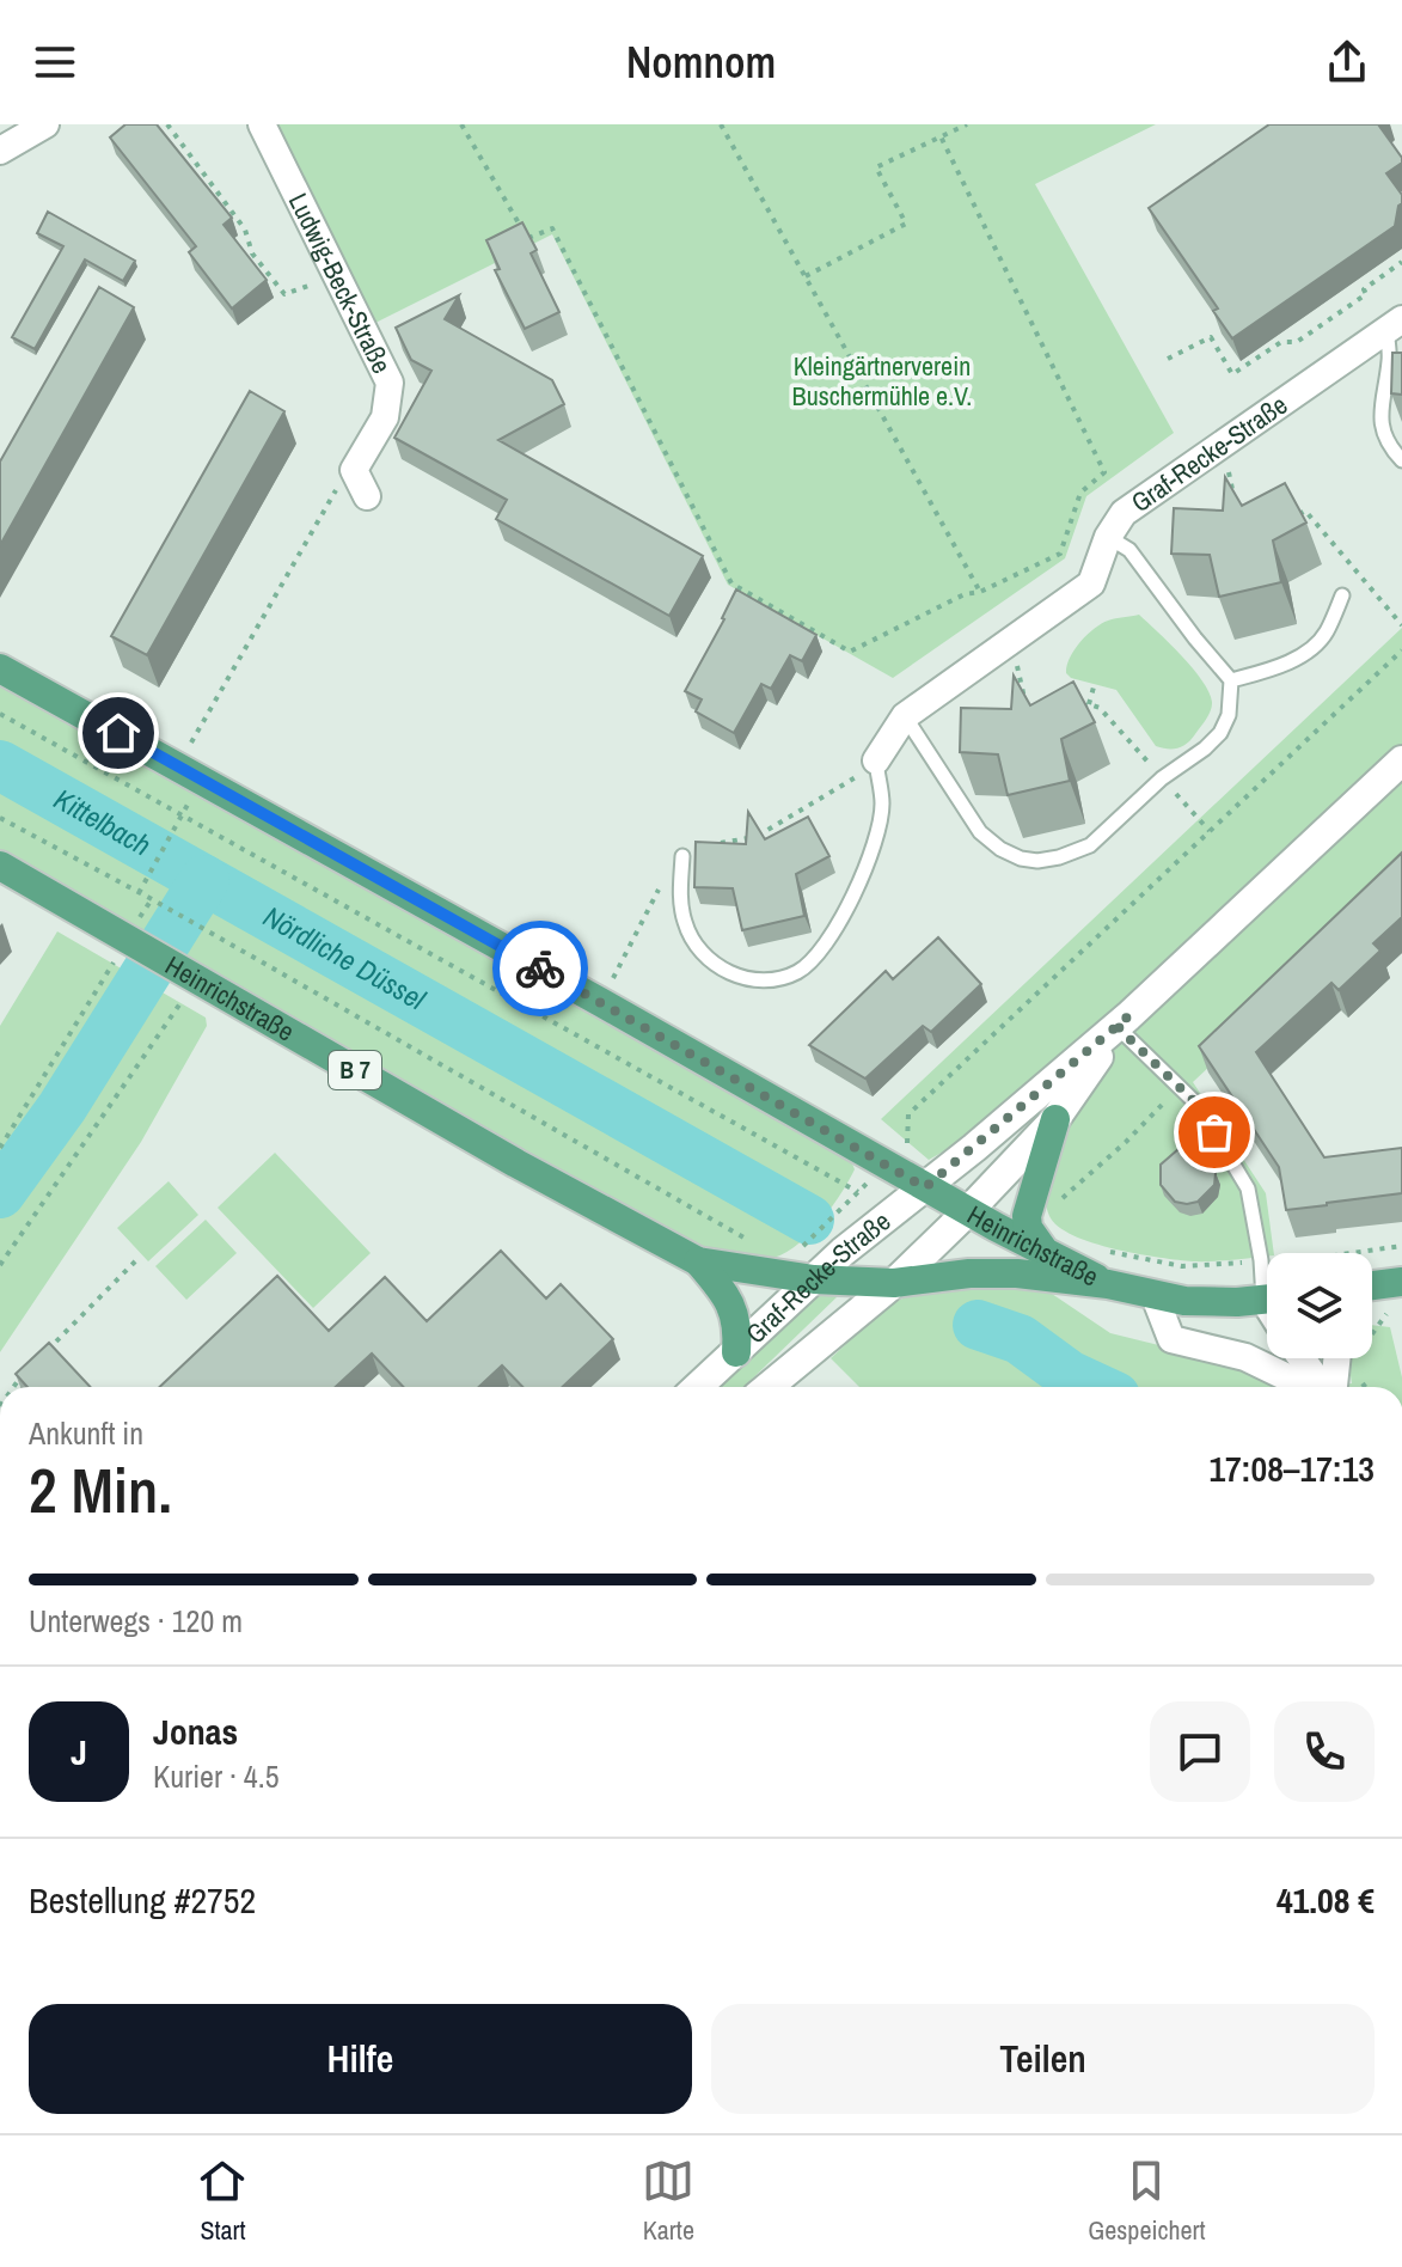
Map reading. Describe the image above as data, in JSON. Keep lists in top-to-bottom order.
{
  "streets": {
    "main road": ["Heinrichstraße", "B 7"],
    "street": ["Ludwig-Beck-Straße", "Graf-Recke-Straße"]
  },
  "crossings": [
    ["Graf-Recke-Straße", "Heinrichstraße"],
    ["Graf-Recke-Straße", "B 7"],
    ["Heinrichstraße", "B 7"]
  ],
  "water": ["Kittelbach", "Nördliche Düssel"],
  "parks": ["Kleingärtnerverein Buschermühle e.V."],
  "page": {
    "header": "Nomnom",
    "heading": ["2 Min.", "Ankunft in", "17:08–17:13"],
    "panel": [
      "Jonas",
      "Kurier · 4.5",
      "Bestellung #2752",
      "41.08 €"
    ],
    "bar": "Unterwegs · 120 m",
    "round": "J",
    "buttons": ["Hilfe", "Teilen"],
    "tabs": ["Start", "Karte", "Gespeichert"]
  }
}
